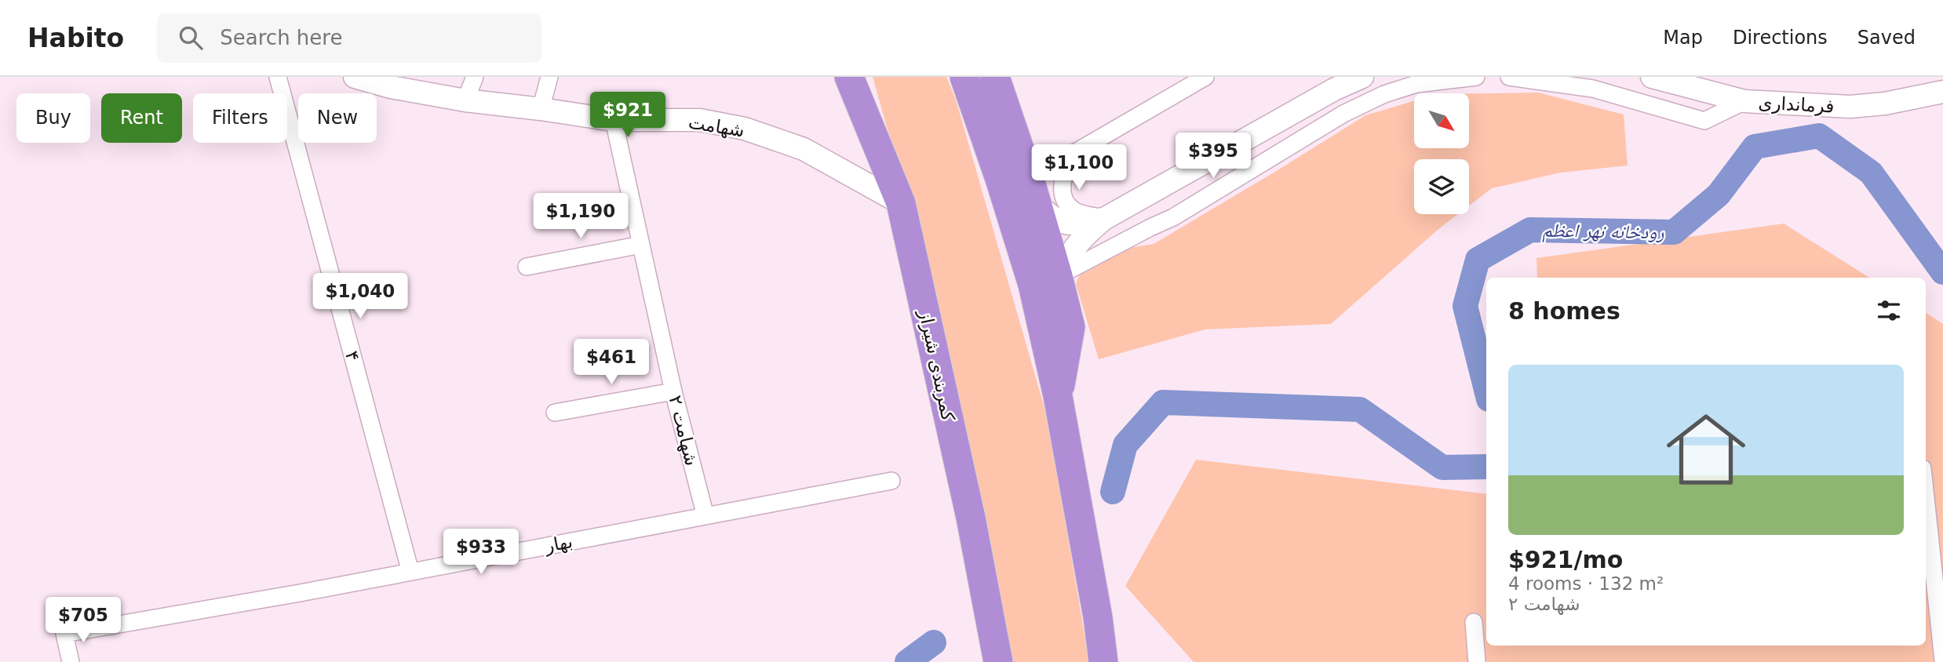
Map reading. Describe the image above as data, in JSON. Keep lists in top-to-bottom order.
{
  "streets": {
    "highway": ["کمربندی شیراز"],
    "street": [
      "فرمانداری",
      "شهامت",
      "۴",
      "۲ شهامت",
      "بهار"
    ]
  },
  "crossings": [
    ["شهامت", "کمربندی شیراز"],
    ["شهامت", "۲ شهامت"],
    ["۴", "بهار"],
    ["۲ شهامت", "بهار"]
  ],
  "water": ["رودخانه نهر اعظم"],
  "north": "bottom right",
  "page": {
    "header": "Habito",
    "search": "Search here",
    "nav": ["Map", "Directions", "Saved"],
    "price": [
      "$921",
      "$395",
      "$1,100",
      "$1,190",
      "$1,040",
      "$461",
      "$933",
      "$705"
    ],
    "chip": [
      "Buy",
      "Rent",
      "Filters",
      "New"
    ],
    "heading": "8 homes",
    "list": [
      {
        "name": "$921/mo",
        "note": "4 rooms · 132 m² · ۲ شهامت"
      }
    ]
  }
}
